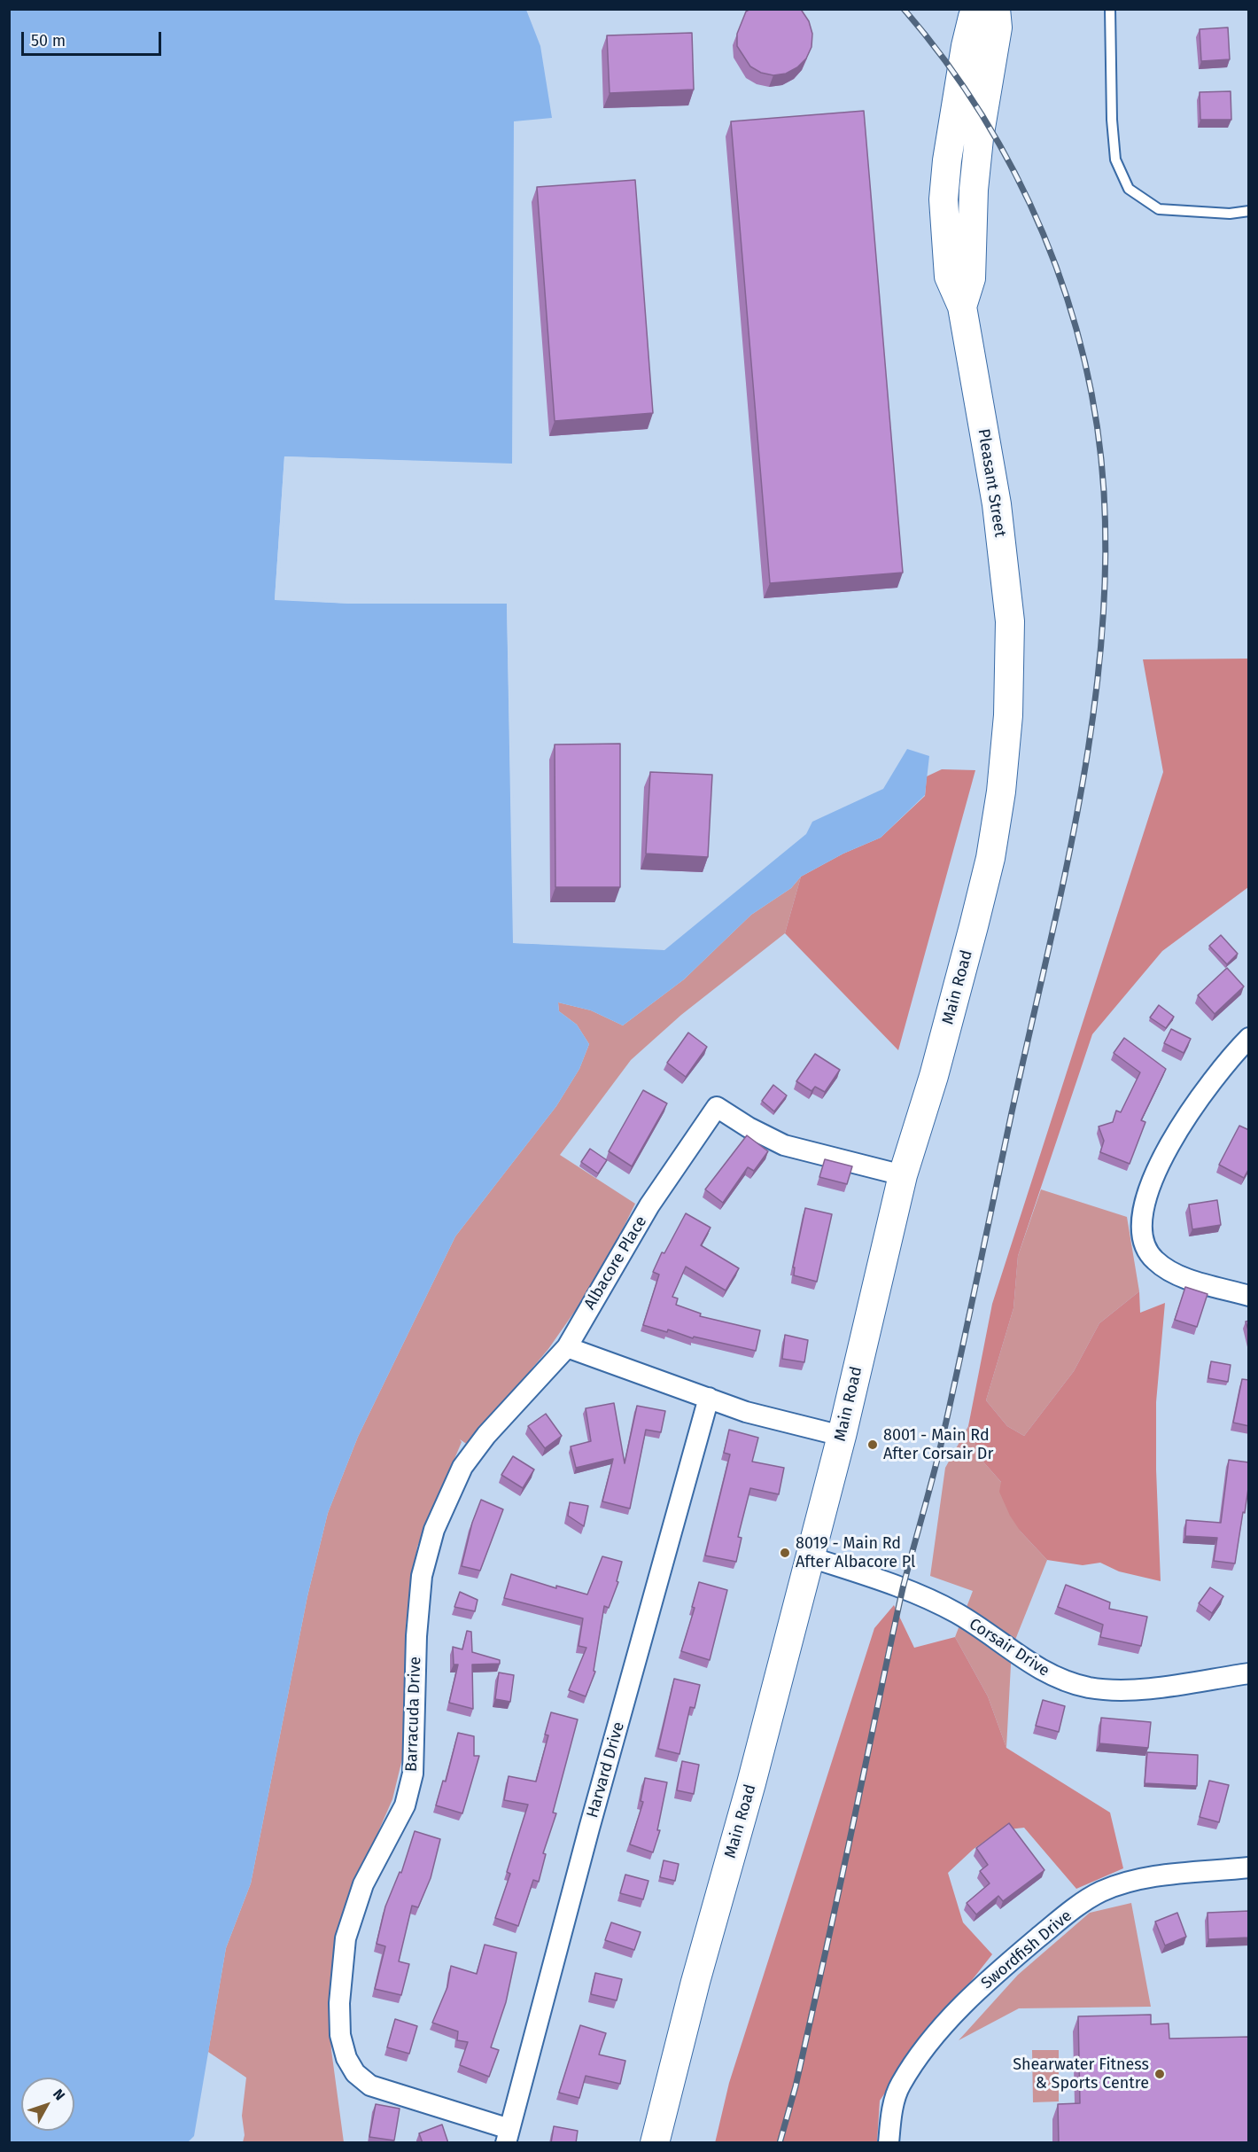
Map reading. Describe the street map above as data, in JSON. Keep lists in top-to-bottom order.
{
  "streets": {
    "main road": ["Pleasant Street", "Main Road"],
    "street": [
      "Albacore Place",
      "Corsair Drive",
      "Barracuda Drive",
      "Harvard Drive",
      "Swordfish Drive"
    ]
  },
  "crossings": [
    ["Pleasant Street", "Main Road"],
    ["Main Road", "Albacore Place"],
    ["Main Road", "Corsair Drive"],
    ["Albacore Place", "Barracuda Drive"],
    ["Barracuda Drive", "Harvard Drive"]
  ],
  "places": ["8001 - Main Rd After Corsair Dr", "8019 - Main Rd After Albacore Pl", "Shearwater Fitness & Sports Centre"],
  "scale_bar": "50 m",
  "north": "top right"
}
